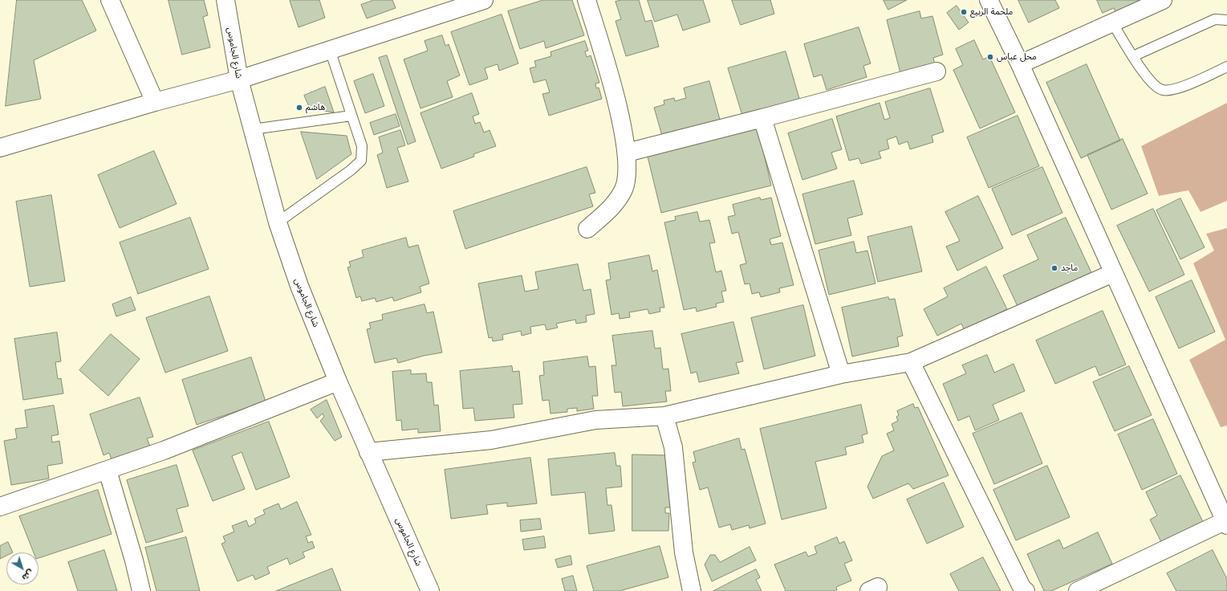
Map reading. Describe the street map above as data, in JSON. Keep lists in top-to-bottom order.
{
  "streets": {
    "street": ["شارع الجاموس"]
  },
  "places": [
    "ملحمة الربيع",
    "محل عباس",
    "هاشم",
    "ماجد"
  ],
  "north": "bottom right"
}
